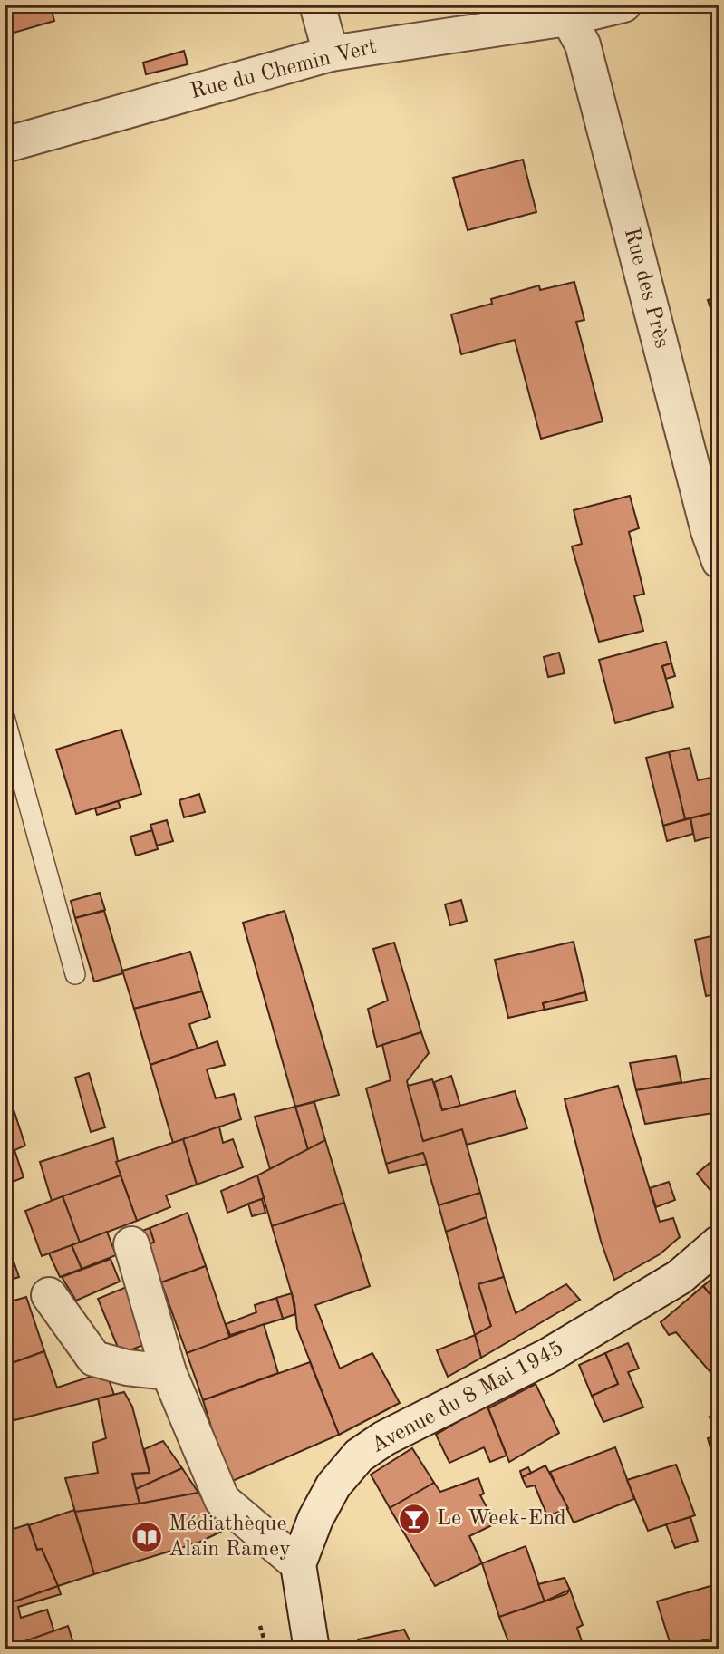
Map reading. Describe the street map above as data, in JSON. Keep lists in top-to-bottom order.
{
  "streets": {
    "street": ["Rue du Chemin Vert", "Rue des Près", "Avenue du 8 Mai 1945"]
  },
  "crossings": [
    ["Rue du Chemin Vert", "Rue des Près"]
  ],
  "places": {
    "bar": ["Le Week-End"],
    "library": ["Médiathèque Alain Ramey"]
  }
}
